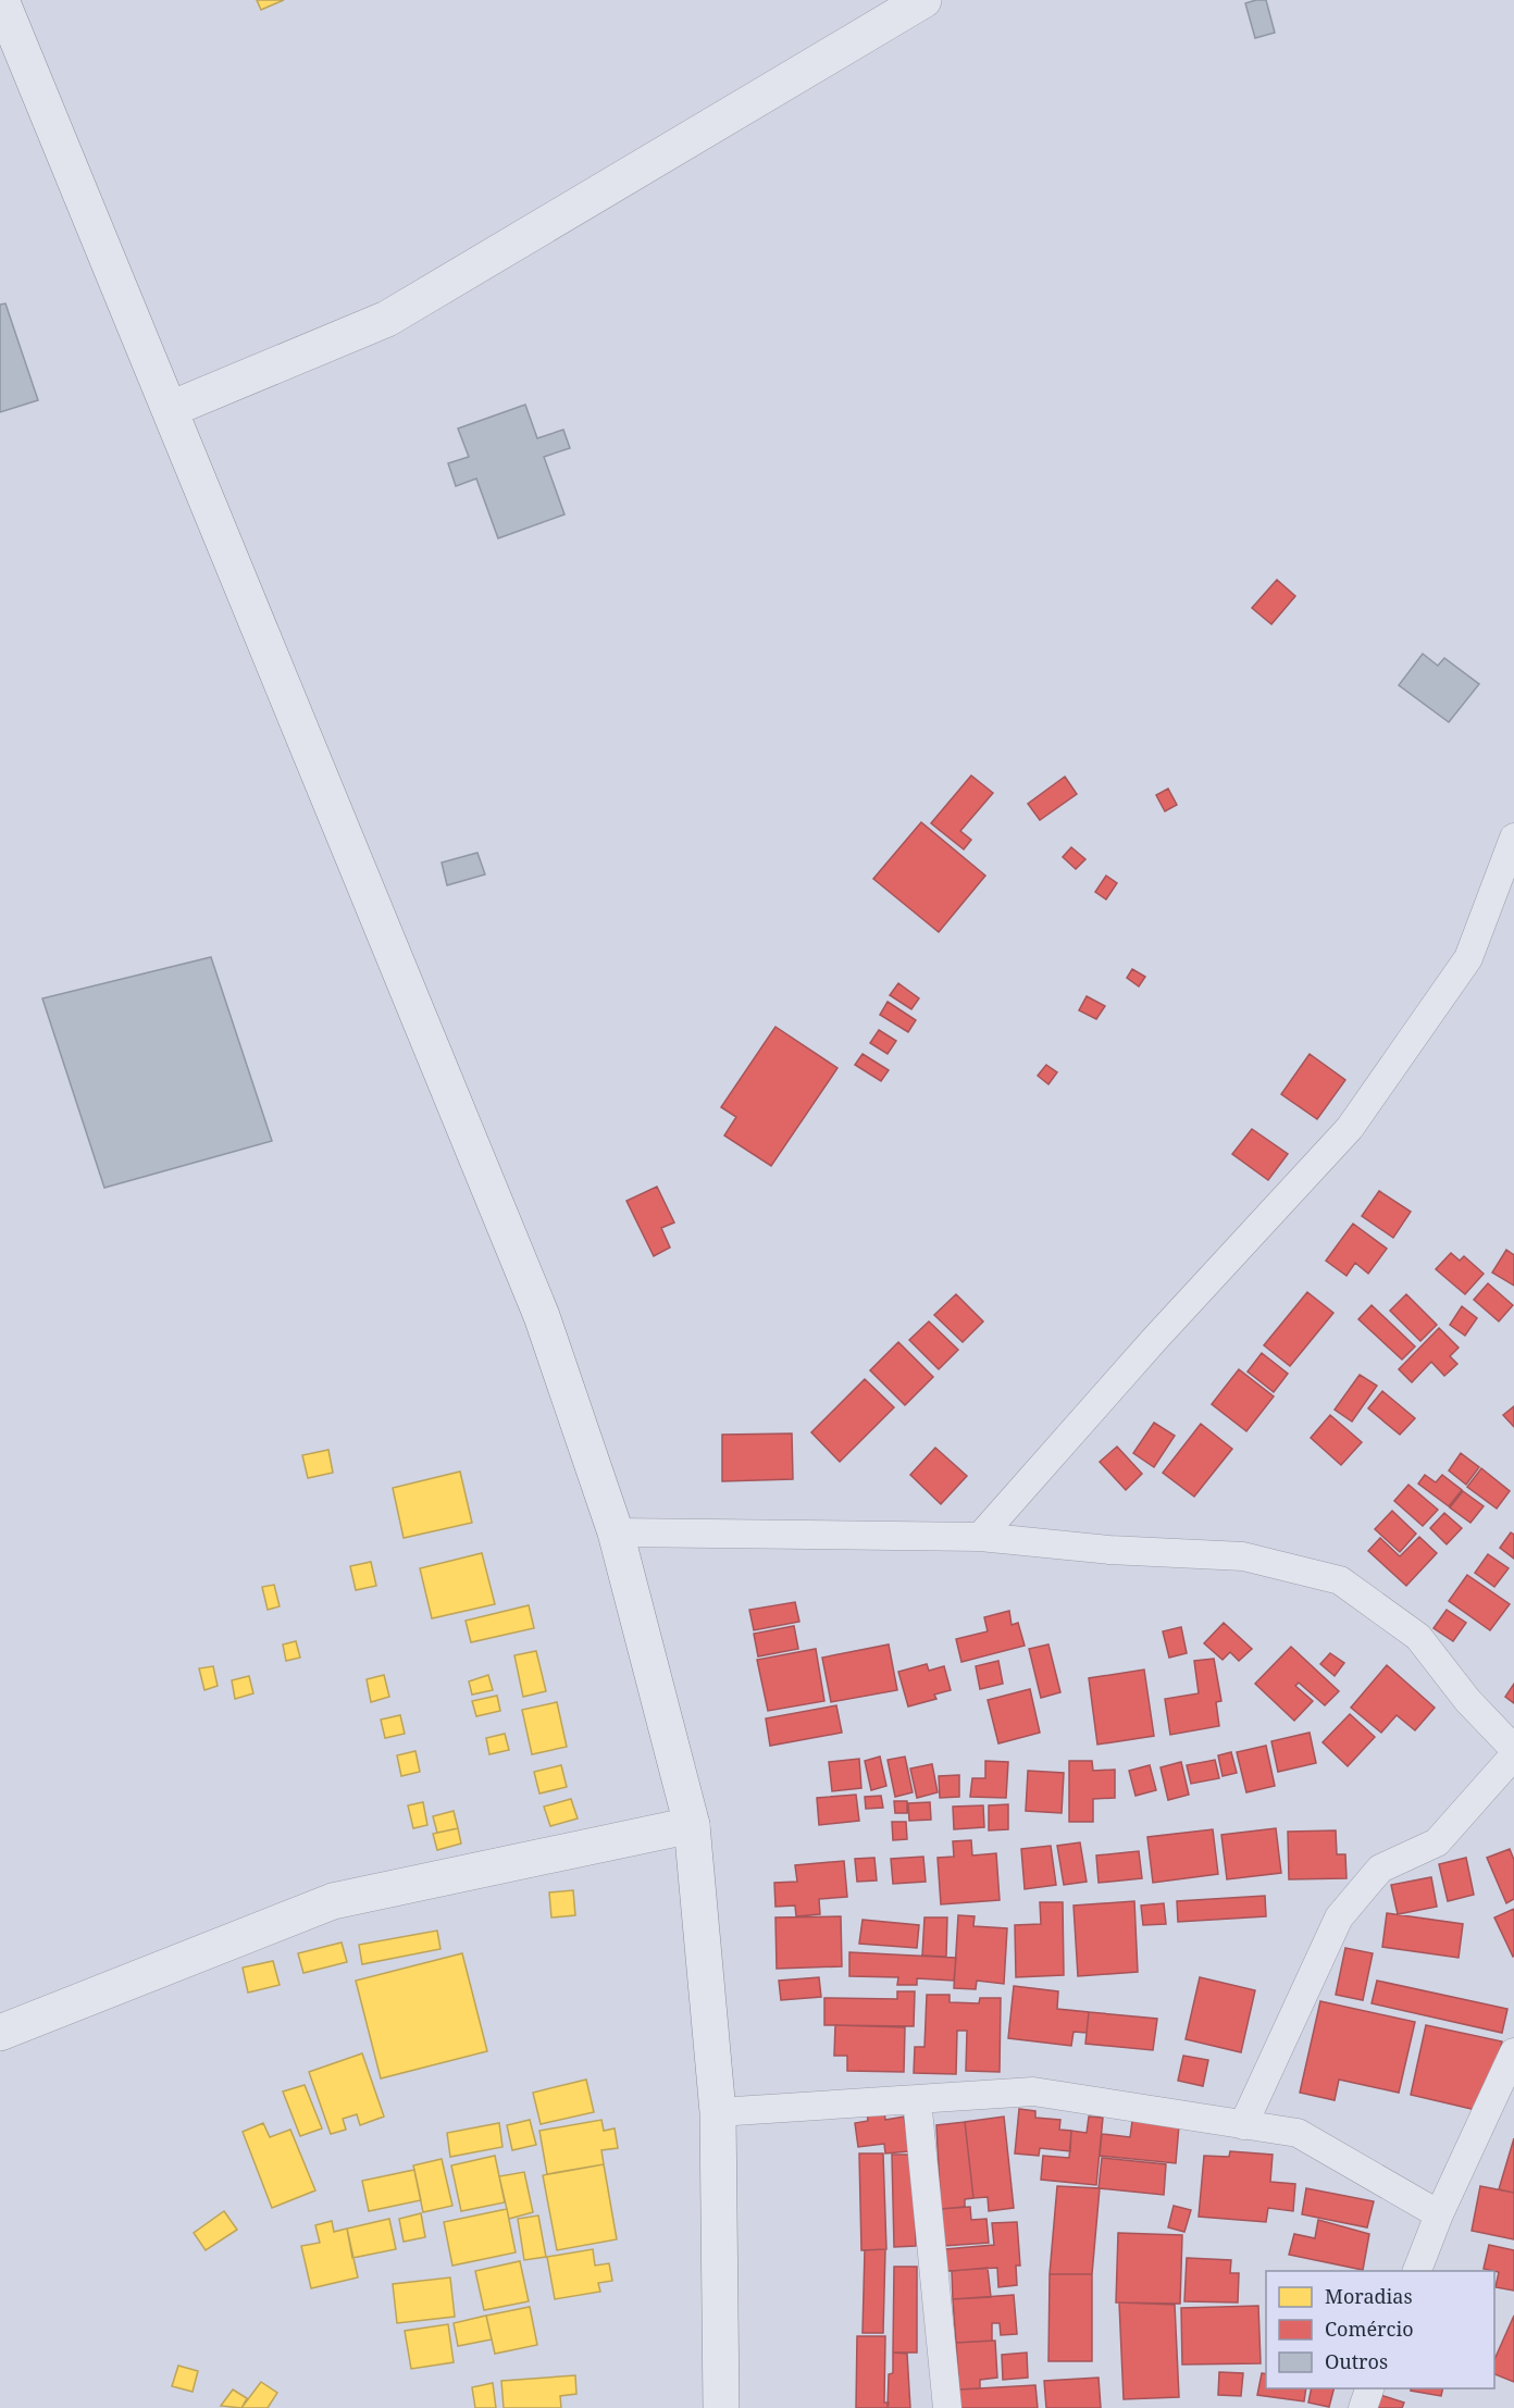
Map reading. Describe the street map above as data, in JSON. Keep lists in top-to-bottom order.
{
  "legend": ["Moradias", "Comércio", "Outros"]
}
